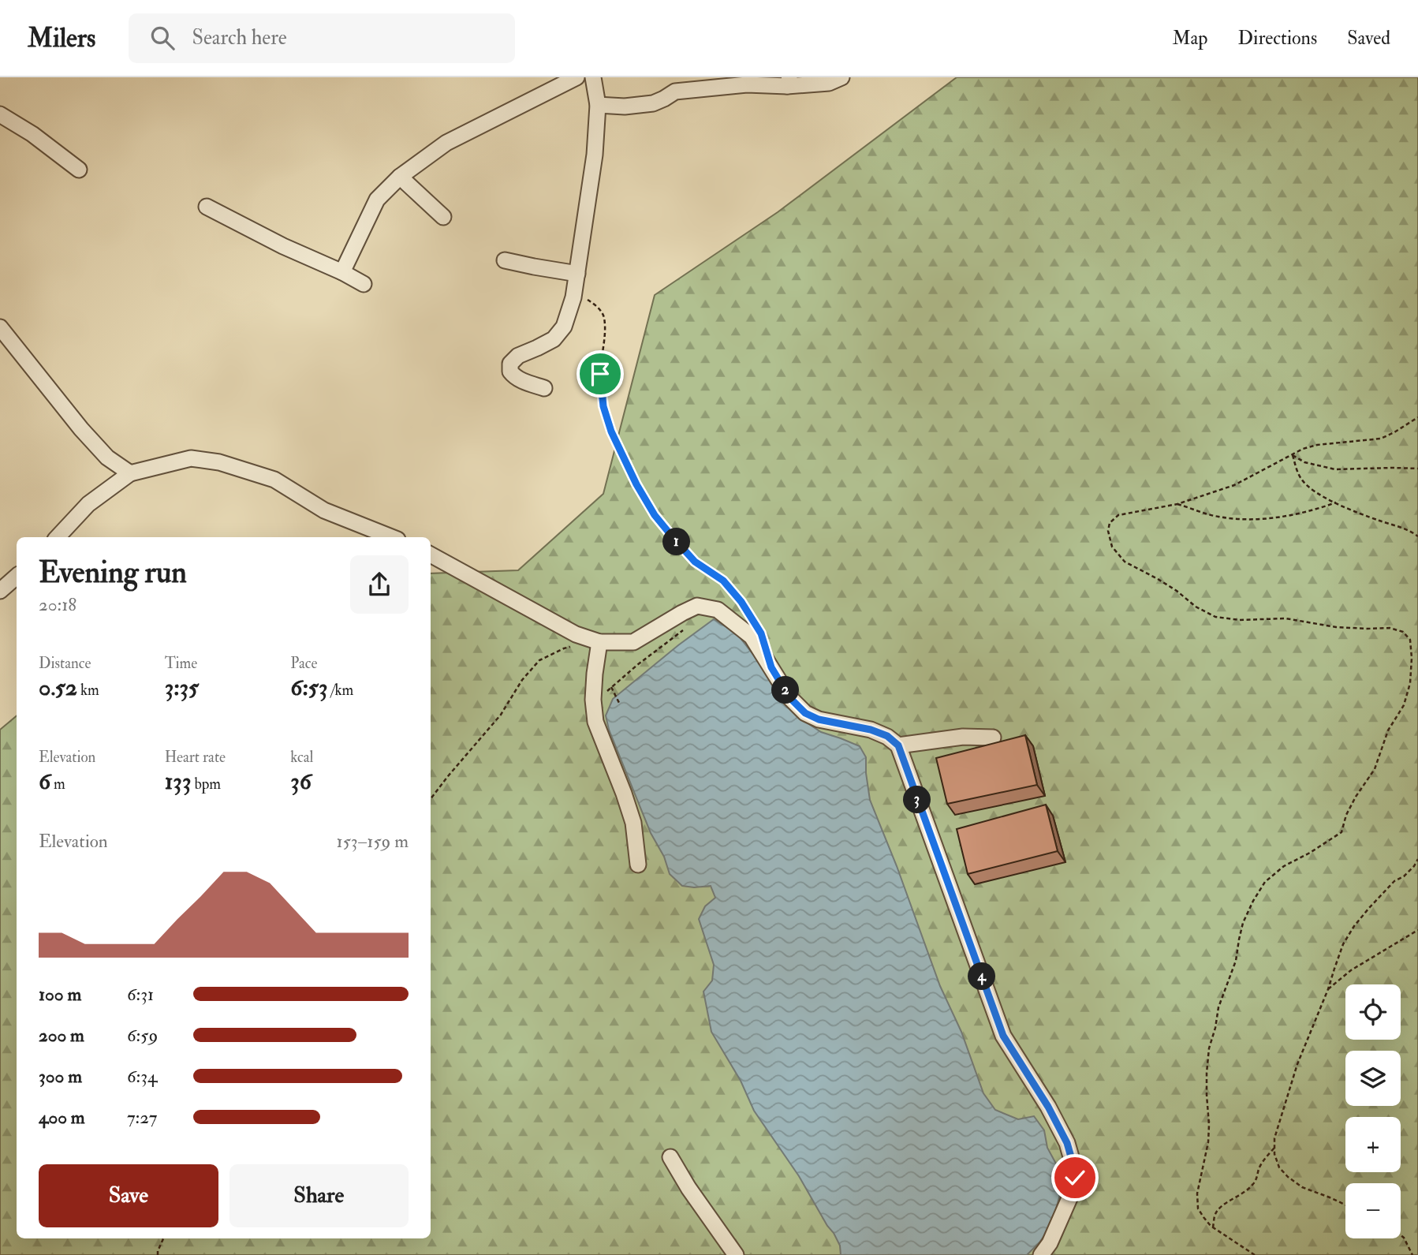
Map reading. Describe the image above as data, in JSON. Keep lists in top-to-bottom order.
{
  "page": {
    "header": "Milers",
    "search": "Search here",
    "nav": ["Map", "Directions", "Saved"],
    "pins": [
      "1",
      "2",
      "3",
      "4"
    ],
    "heading": ["Evening run", "20:18"],
    "stats": [
      ["Distance", "0.52 km"],
      ["Time", "3:35"],
      ["Pace", "6:53 /km"],
      ["Elevation", "6 m"],
      ["Heart rate", "133 bpm"],
      ["kcal", "36"]
    ],
    "chart": ["Elevation", "153–159 m"],
    "list": [
      {
        "name": "100 m",
        "note": "6:31"
      },
      {
        "name": "200 m",
        "note": "6:59"
      },
      {
        "name": "300 m",
        "note": "6:34"
      },
      {
        "name": "400 m",
        "note": "7:27"
      }
    ],
    "map_buttons": ["+", "−"],
    "buttons": ["Save", "Share"]
  }
}
